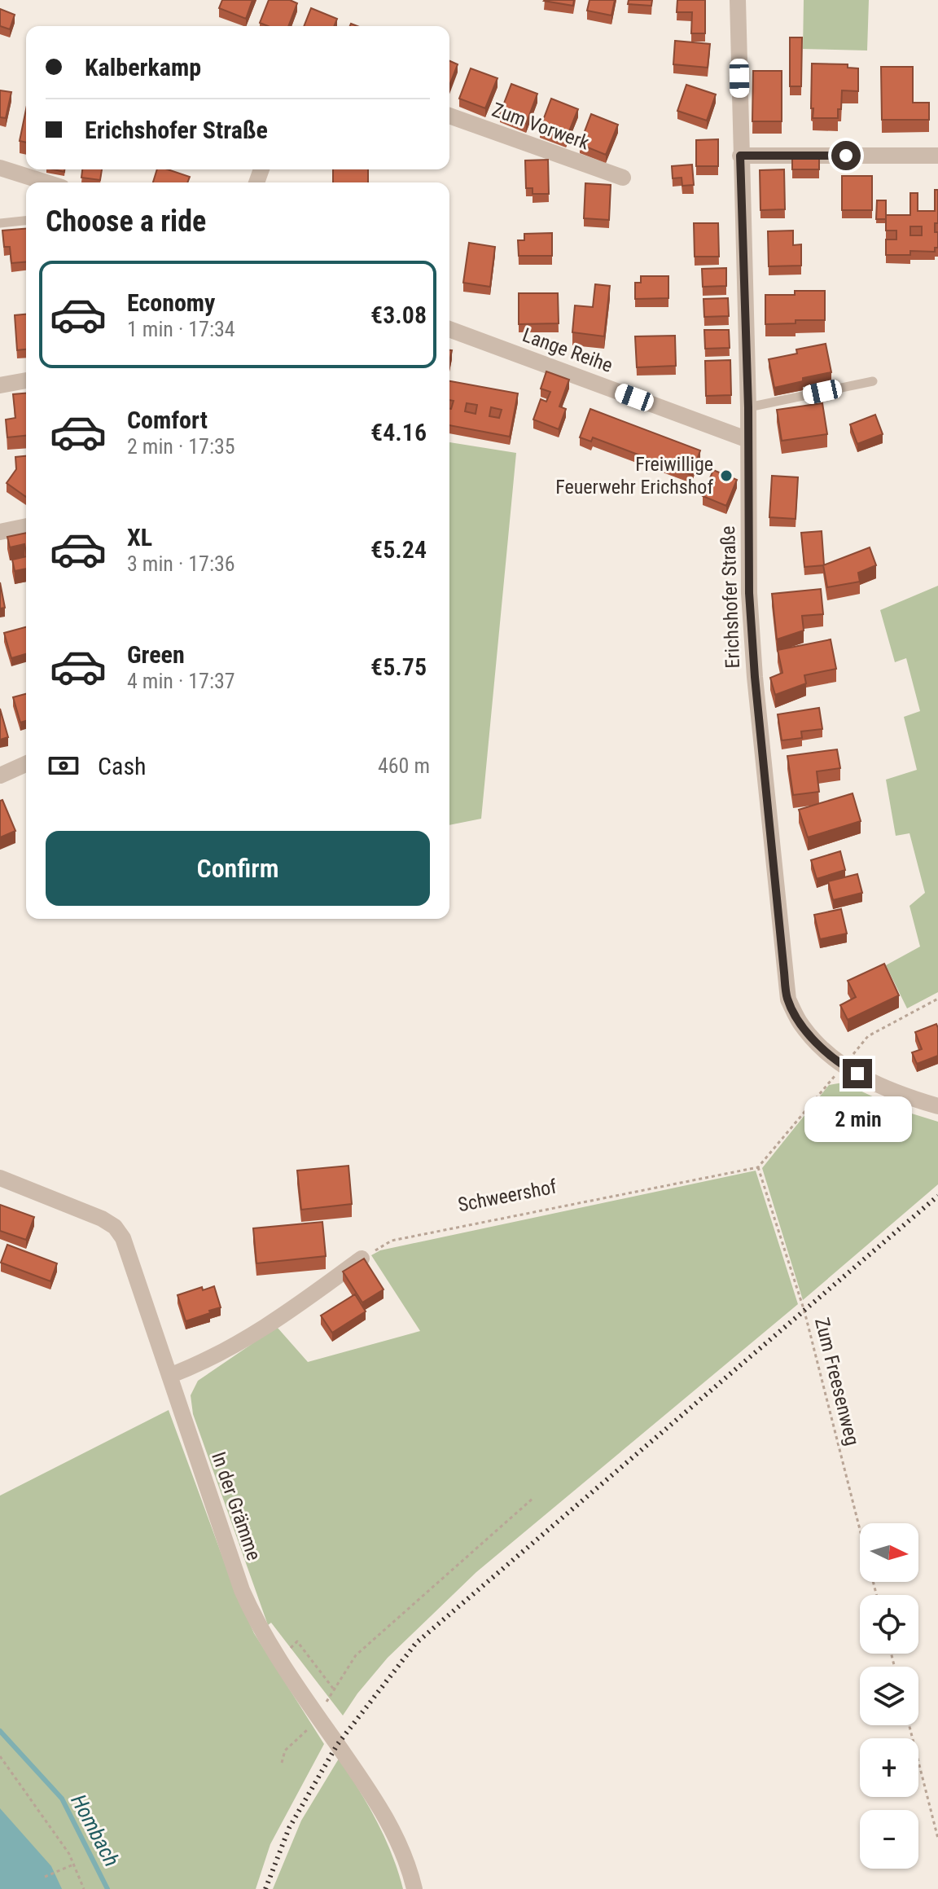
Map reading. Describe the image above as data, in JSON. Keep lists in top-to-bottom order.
{
  "streets": {
    "street": [
      "Zum Vorwerk",
      "Lange Reihe",
      "Erichshofer Straße",
      "In der Grämme"
    ],
    "path": ["Schweershof", "Zum Freesenweg"]
  },
  "crossings": [
    ["Lange Reihe", "Erichshofer Straße"],
    ["Schweershof", "Zum Freesenweg"]
  ],
  "water": ["Hombach"],
  "places": ["Freiwillige Feuerwehr Erichshof"],
  "north": "right",
  "page": {
    "banner": ["Kalberkamp", "Erichshofer Straße"],
    "heading": "Choose a ride",
    "list": [
      {
        "name": "Economy",
        "note": "1 min · 17:34",
        "value": "€3.08"
      },
      {
        "name": "Comfort",
        "note": "2 min · 17:35",
        "value": "€4.16"
      },
      {
        "name": "XL",
        "note": "3 min · 17:36",
        "value": "€5.24"
      },
      {
        "name": "Green",
        "note": "4 min · 17:37",
        "value": "€5.75"
      }
    ],
    "pay": ["Cash", "460 m"],
    "buttons": "Confirm",
    "bubble": "2 min",
    "map_buttons": ["+", "−"]
  }
}
